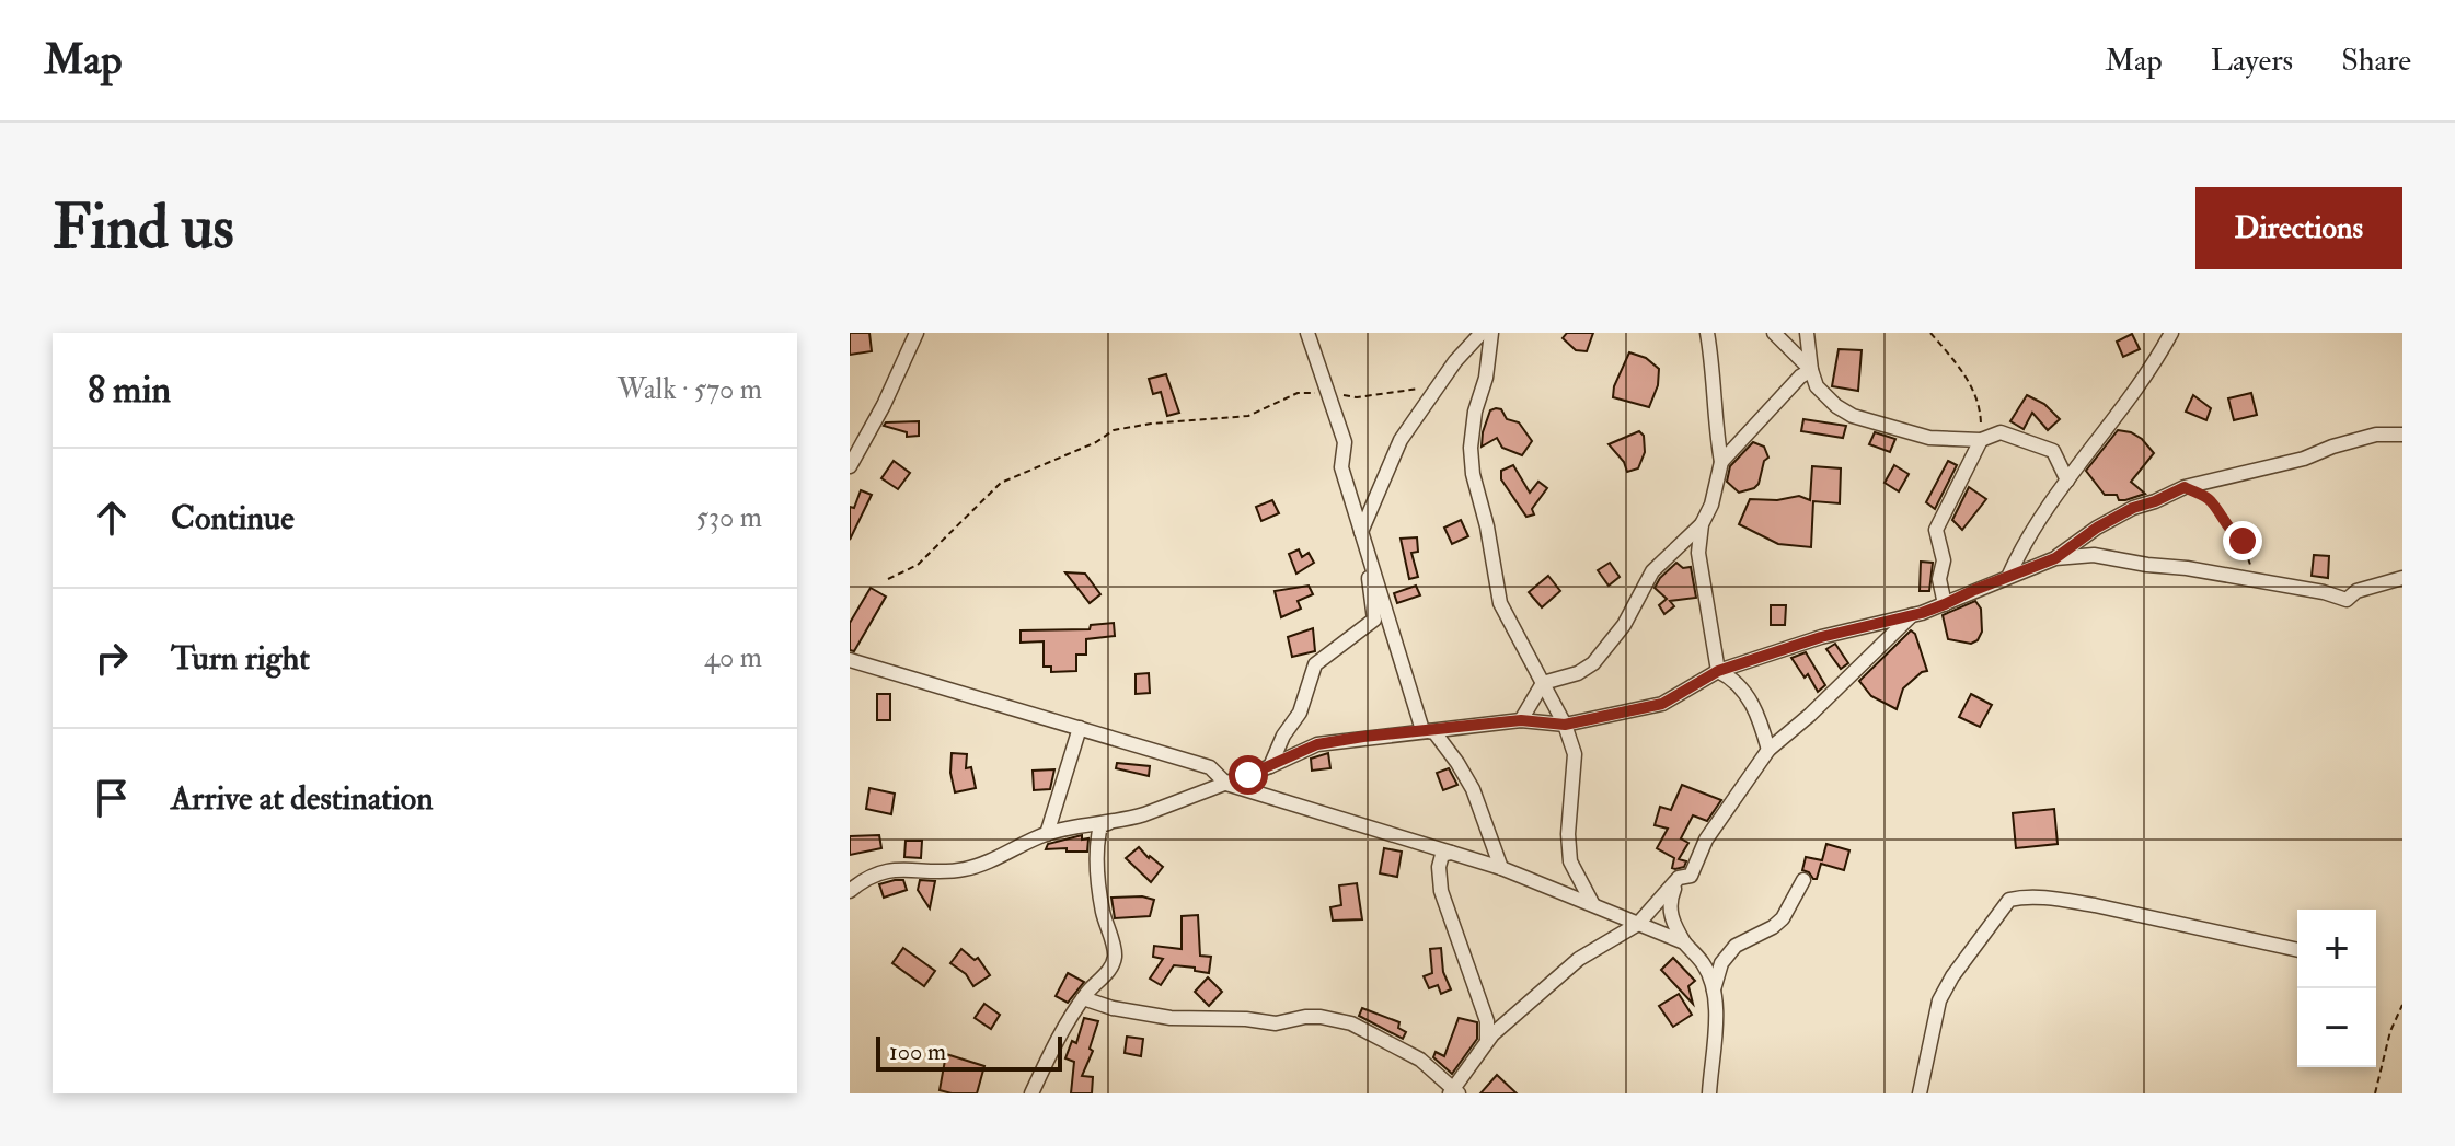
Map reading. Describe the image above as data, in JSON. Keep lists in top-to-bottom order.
{
  "scale_bar": "100 m",
  "page": {
    "header": "Map",
    "nav": ["Map", "Layers", "Share"],
    "buttons": "Directions",
    "title": "Find us",
    "heading": ["8 min", "Walk · 570 m"],
    "list": [
      ["Continue", "530 m"],
      ["Turn right", "40 m"],
      "Arrive at destination"
    ],
    "map_buttons": ["+", "−"],
    "scale": "100 m"
  }
}
